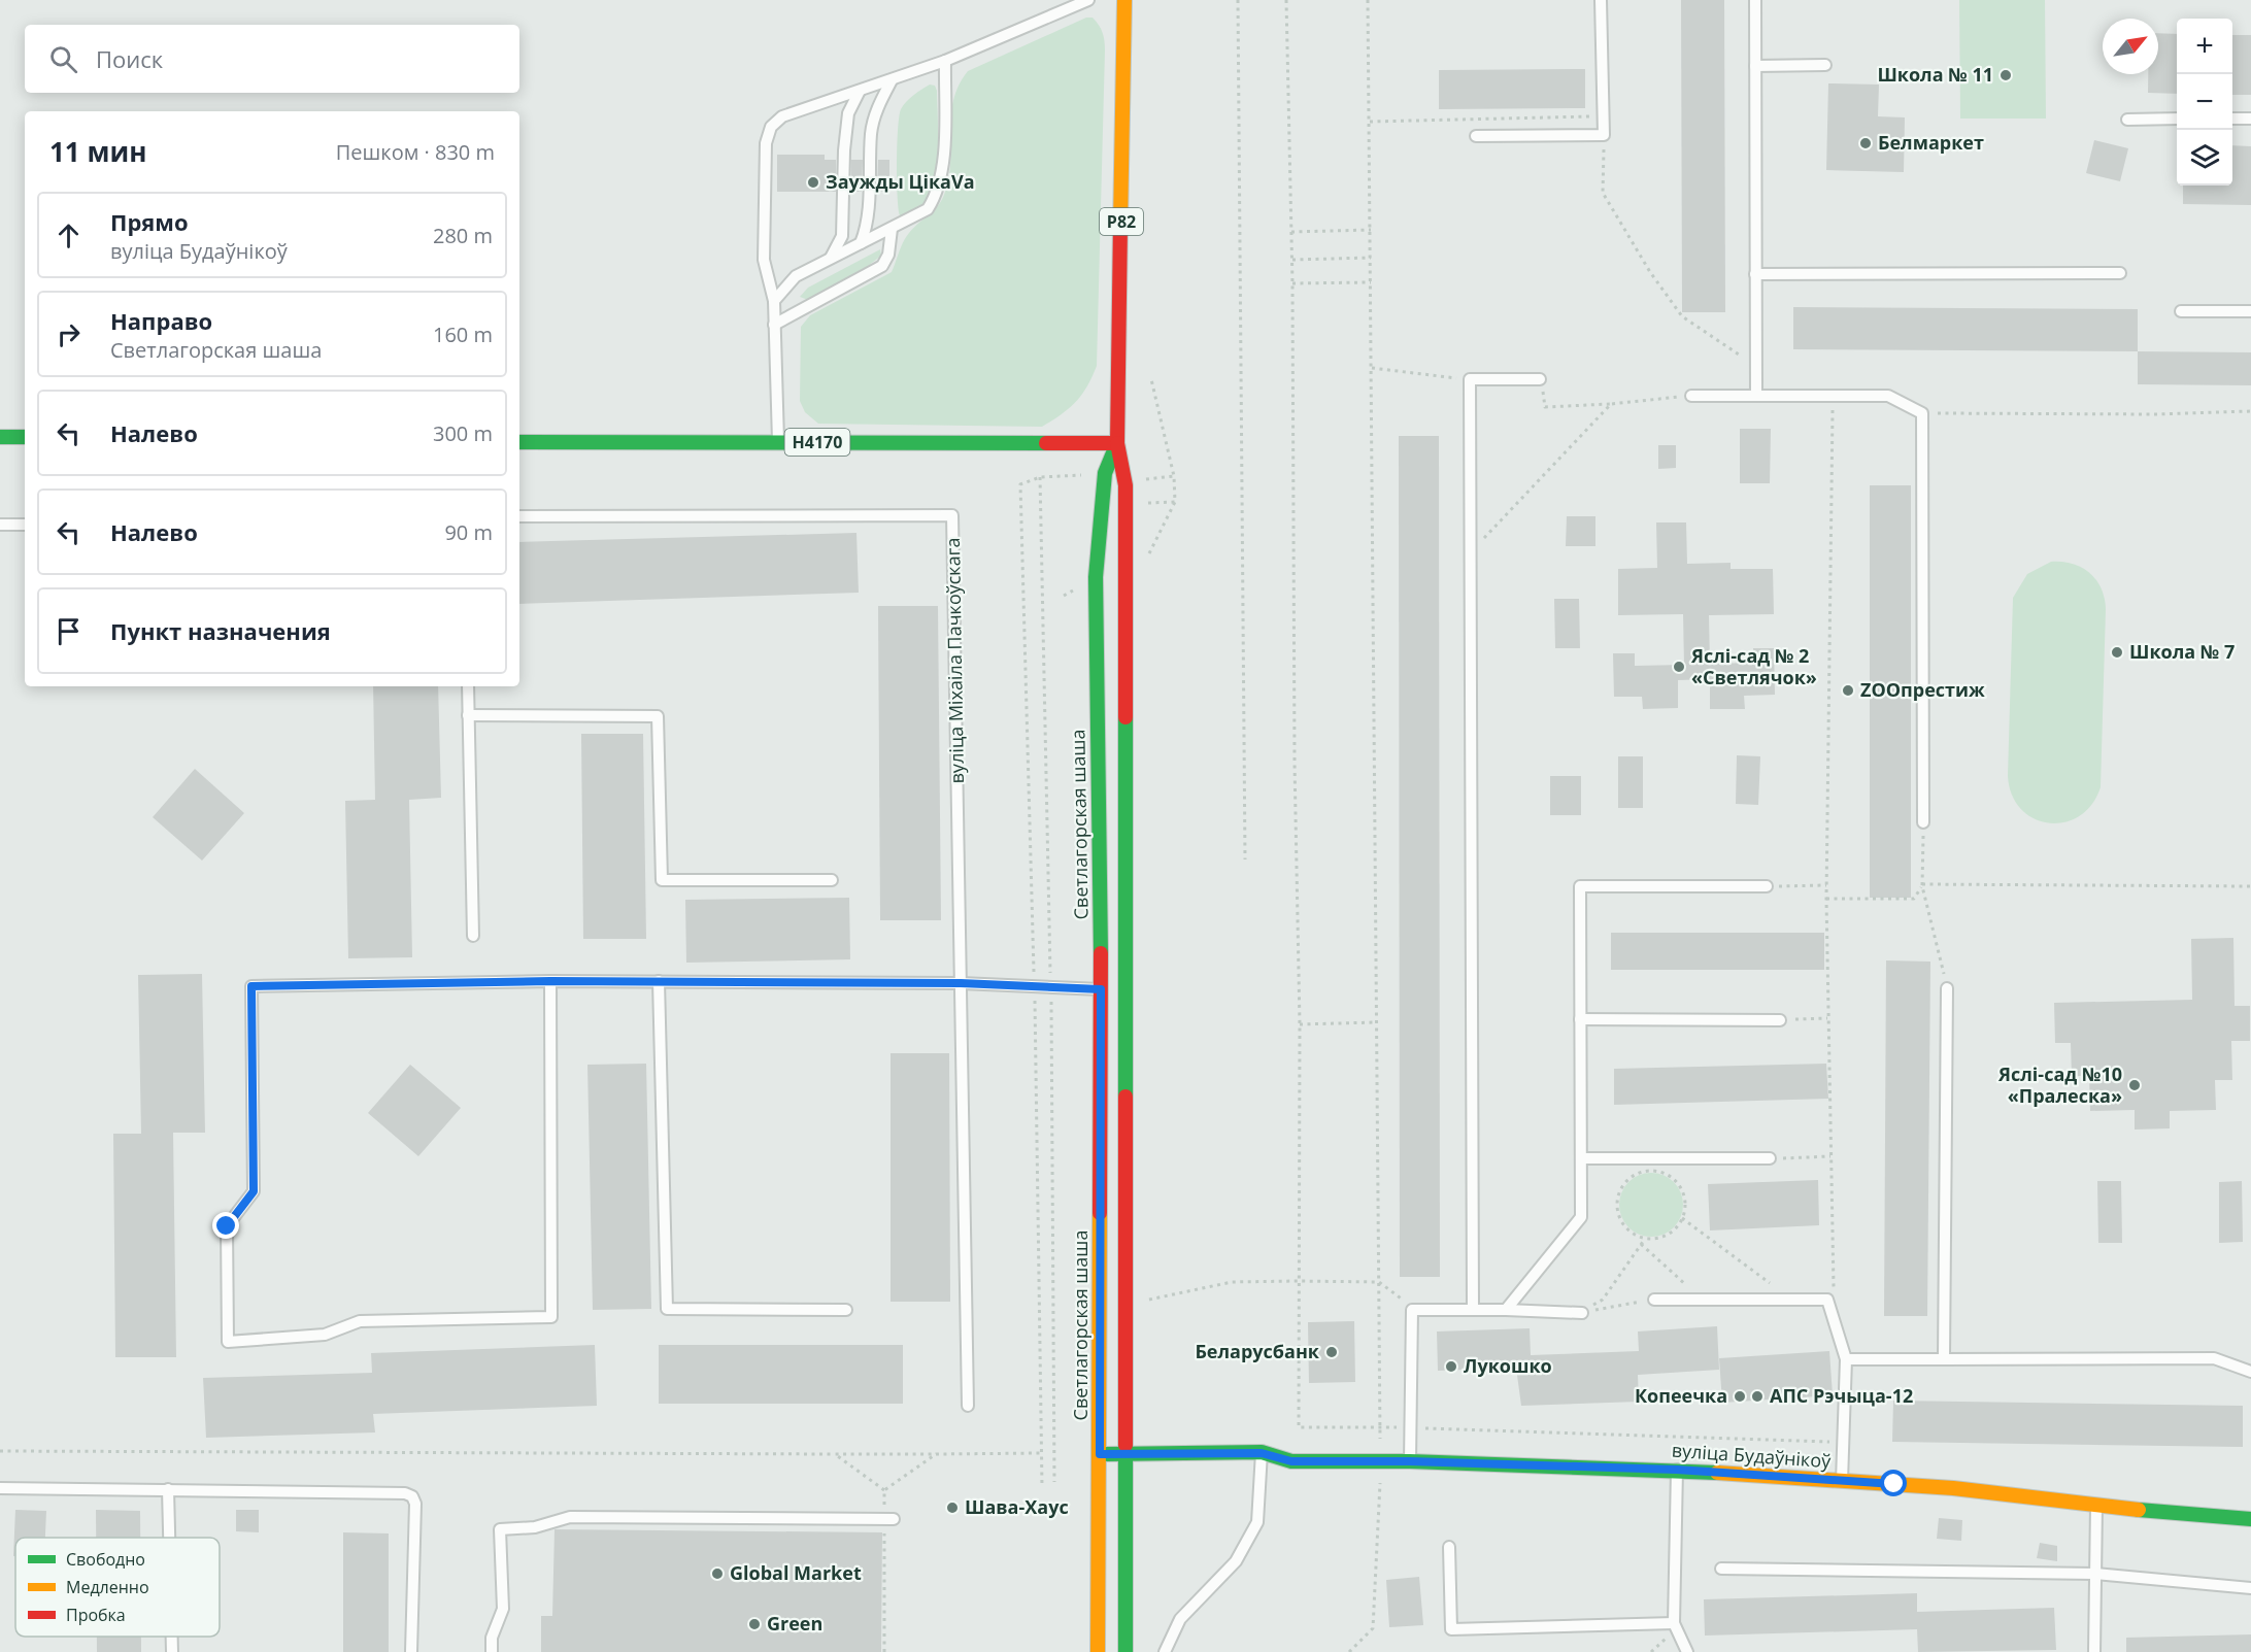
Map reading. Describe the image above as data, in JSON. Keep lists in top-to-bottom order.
{
  "streets": {
    "main road": [
      "Р82",
      "Н4170",
      "Светлагорская шаша",
      "вуліца Будаўнікоў"
    ],
    "lane": ["вуліца Міхаіла Пачкоўскага"]
  },
  "crossings": [
    ["Н4170", "Светлагорская шаша"],
    ["Светлагорская шаша", "вуліца Будаўнікоў"]
  ],
  "places": [
    "Школа № 11",
    "Белмаркет",
    "Заужды ЦікаVа",
    "Школа № 7",
    "Яслі-сад № 2 «Светлячок»",
    "ZOOпрестиж",
    "Яслі-сад №10 «Пралеска»",
    "Беларусбанк",
    "Лукошко",
    "Копеечка",
    "АПС Рэчыца-12",
    "Шава-Хаус",
    "Global Market",
    "Green"
  ],
  "legend": ["Свободно", "Медленно", "Пробка"],
  "north": "top right",
  "page": {
    "map_buttons": ["+", "−"],
    "search": "Поиск",
    "heading": ["11 мин", "Пешком · 830 m"],
    "list": [
      ["Прямо", "вуліца Будаўнікоў", "280 m"],
      ["Направо", "Светлагорская шаша", "160 m"],
      ["Налево", "300 m"],
      ["Налево", "90 m"],
      "Пункт назначения"
    ]
  }
}
